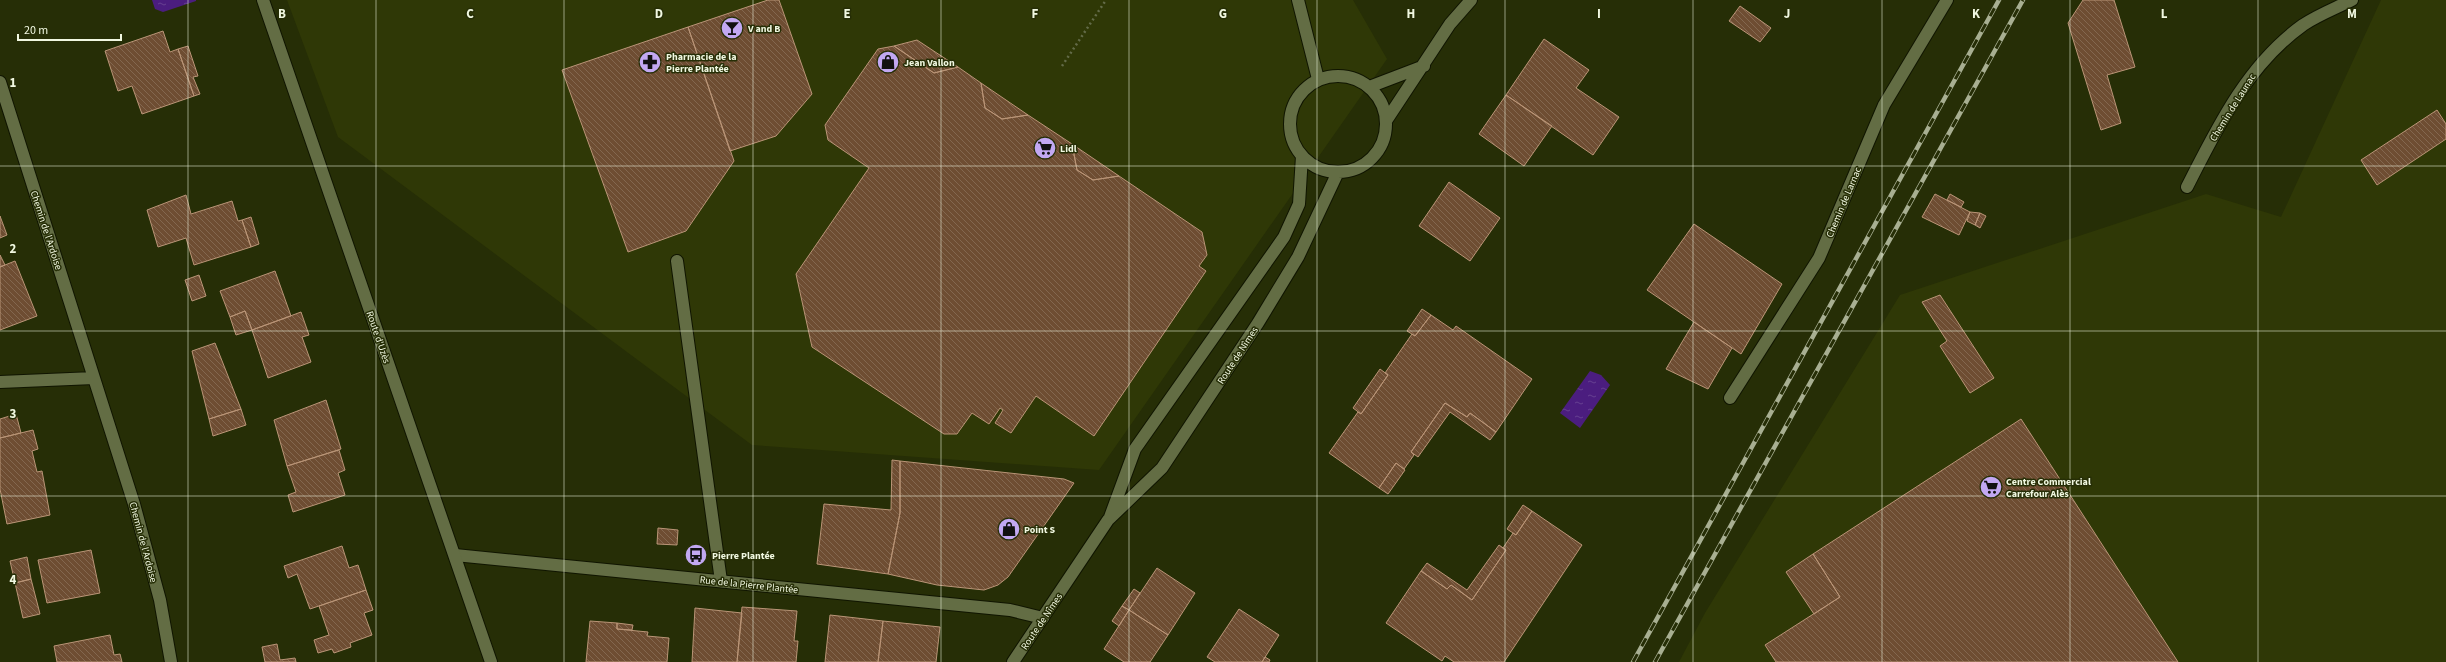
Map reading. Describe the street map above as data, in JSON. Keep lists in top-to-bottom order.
{
  "streets": {
    "main road": [
      "Chemin de Launac",
      "Chemin de Larnac",
      "Chemin de l'Ardoise",
      "Route d'Uzès",
      "Route de Nîmes",
      "Rue de la Pierre Plantée"
    ]
  },
  "crossings": [
    ["Route d'Uzès", "Rue de la Pierre Plantée"],
    ["Route de Nîmes", "Rue de la Pierre Plantée"]
  ],
  "places": {
    "bar": ["V and B"],
    "pharmacy": ["Pharmacie de la Pierre Plantée"],
    "shop": ["Jean Vallon", "Point S"],
    "supermarket": ["Lidl", "Centre Commercial Carrefour Alès"],
    "bus stop": ["Pierre Plantée"]
  },
  "scale_bar": "20 m",
  "grid": {
    "columns": [
      "B",
      "C",
      "D",
      "E",
      "F",
      "G",
      "H",
      "I",
      "J",
      "K",
      "L",
      "M"
    ],
    "rows": [
      "1",
      "2",
      "3",
      "4"
    ]
  }
}
